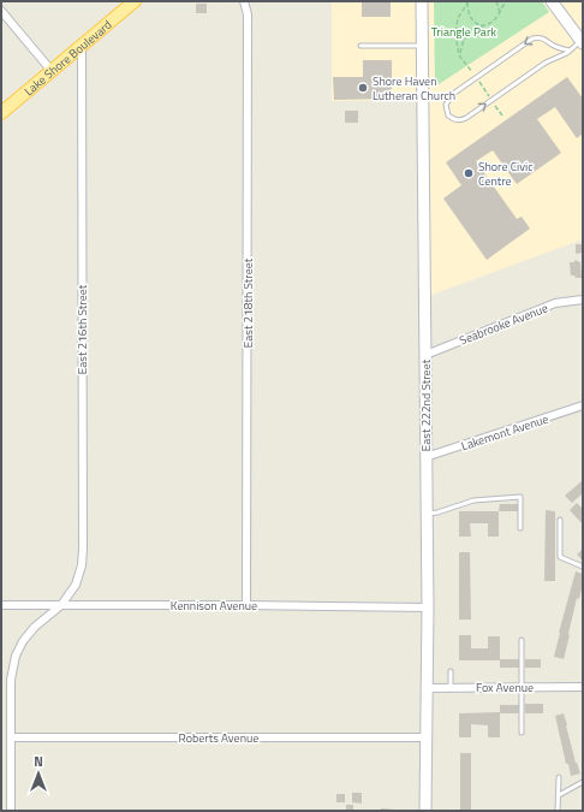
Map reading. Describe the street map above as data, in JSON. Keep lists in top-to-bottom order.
{
  "streets": {
    "main road": ["Lake Shore Boulevard"],
    "street": [
      "East 218th Street",
      "Seabrooke Avenue",
      "East 216th Street",
      "East 222nd Street",
      "Lakemont Avenue",
      "Kennison Avenue",
      "Fox Avenue",
      "Roberts Avenue"
    ]
  },
  "crossings": [
    ["Lake Shore Boulevard", "East 216th Street"],
    ["East 218th Street", "Kennison Avenue"],
    ["Seabrooke Avenue", "East 222nd Street"],
    ["East 216th Street", "Kennison Avenue"],
    ["East 216th Street", "Roberts Avenue"],
    ["East 222nd Street", "Lakemont Avenue"],
    ["East 222nd Street", "Kennison Avenue"],
    ["East 222nd Street", "Fox Avenue"],
    ["East 222nd Street", "Roberts Avenue"]
  ],
  "parks": ["Triangle Park"],
  "places": ["Shore Haven Lutheran Church", "Shore Civic Centre"],
  "north": "top"
}
